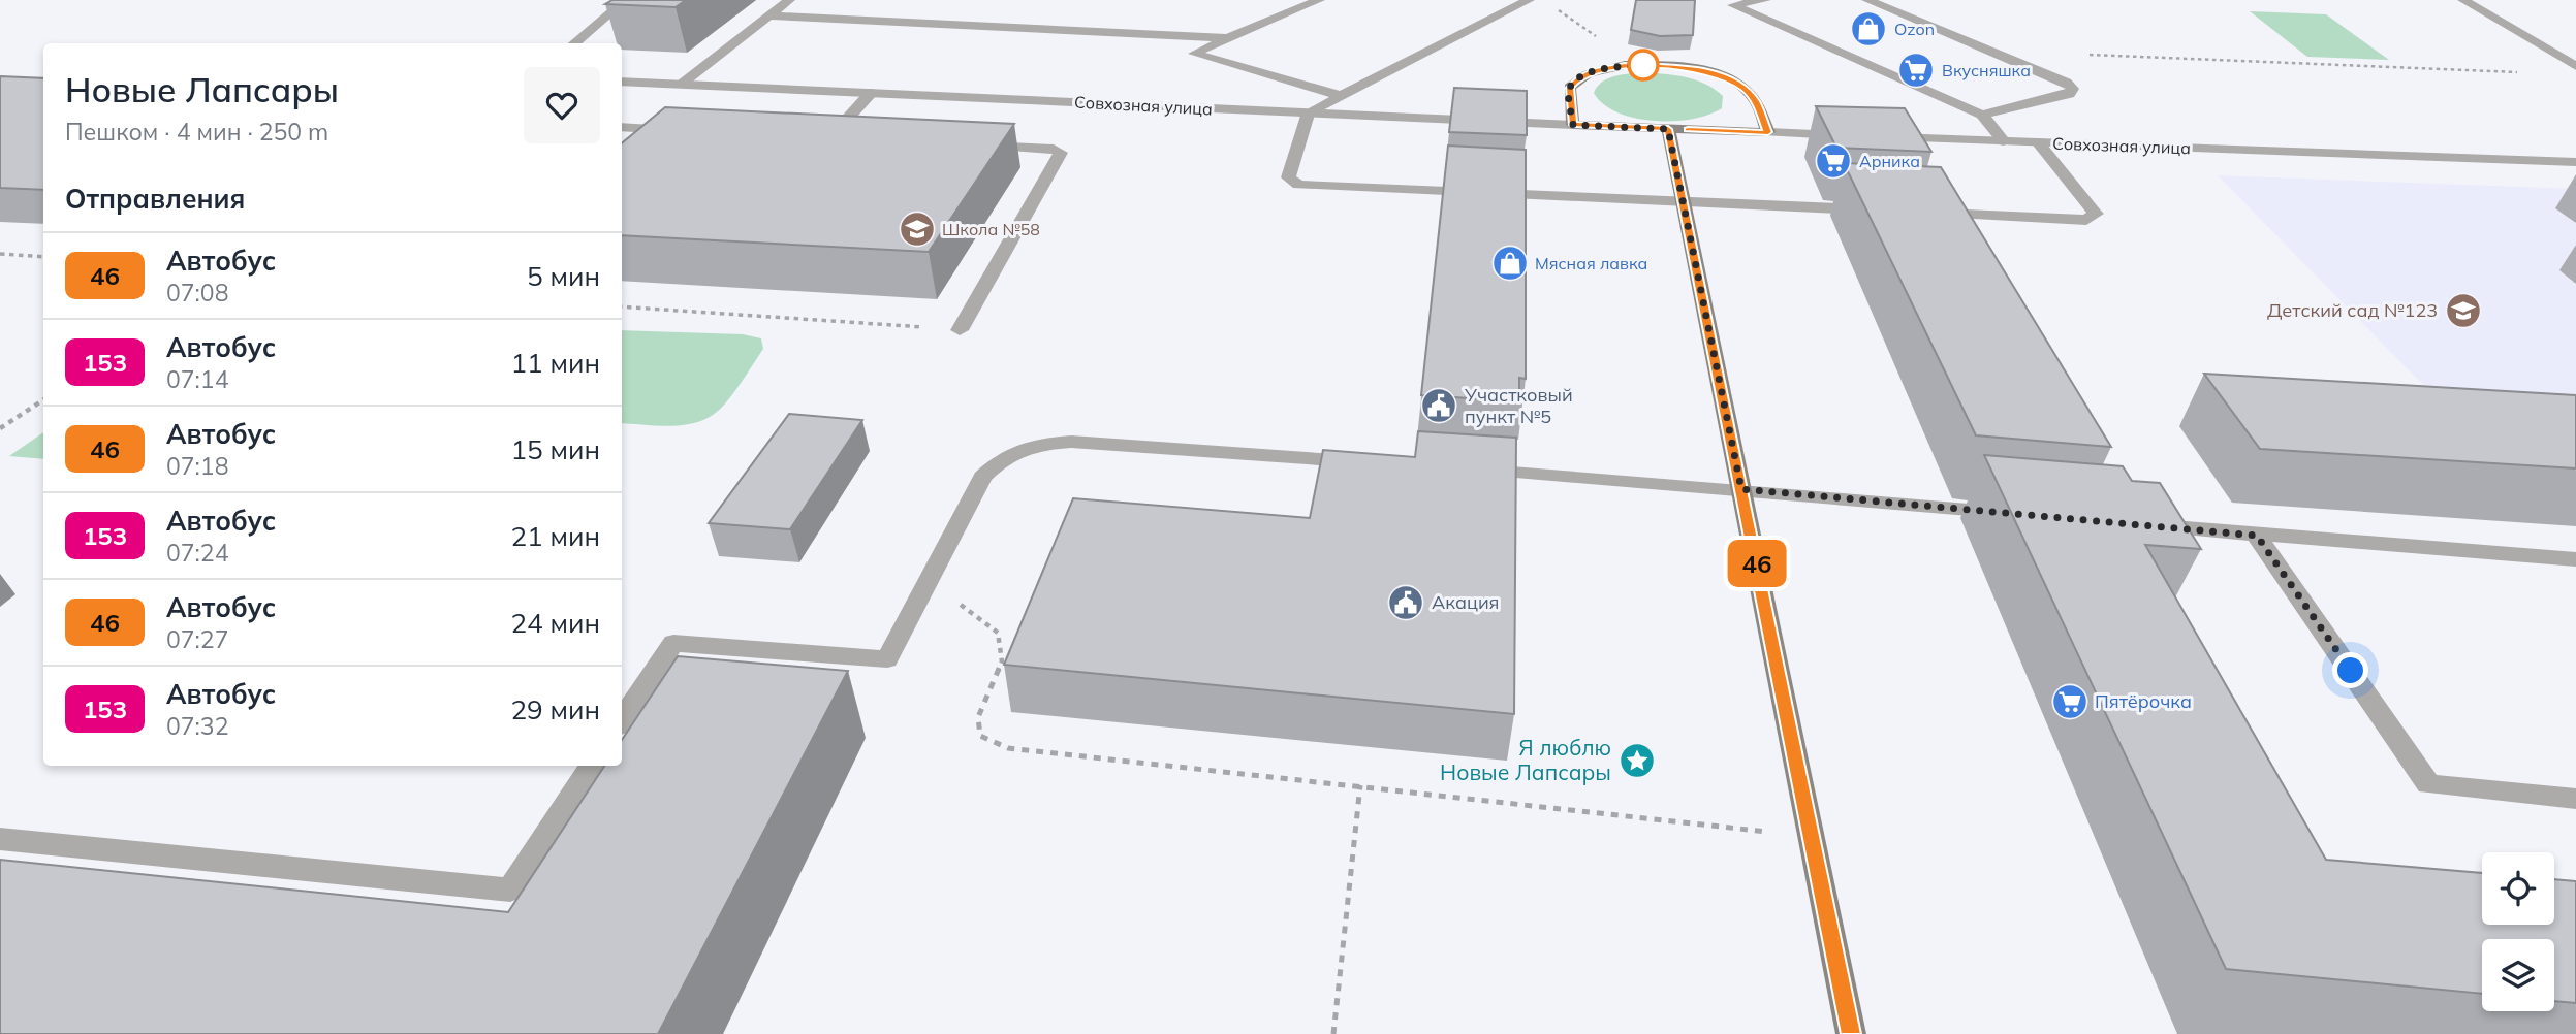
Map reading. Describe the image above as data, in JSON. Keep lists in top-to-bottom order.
{
  "streets": {
    "street": ["Совхозная улица"]
  },
  "places": {
    "shop": ["Ozon", "Мясная лавка"],
    "supermarket": ["Вкусняшка", "Арника", "Пятёрочка"],
    "school or university": ["Школа №58", "Детский сад №123"],
    "public building": ["Участковый пункт №5", "Акация"],
    "place": ["Я люблю Новые Лапсары"]
  },
  "lines": ["bus line 46"],
  "page": {
    "on_map": "46",
    "heading": [
      ["Новые Лапсары", "Пешком · 4 мин · 250 m"],
      "Отправления"
    ],
    "list": [
      {
        "mark": "46",
        "name": "Автобус",
        "note": "07:08",
        "value": "5 мин"
      },
      {
        "mark": "153",
        "name": "Автобус",
        "note": "07:14",
        "value": "11 мин"
      },
      {
        "mark": "46",
        "name": "Автобус",
        "note": "07:18",
        "value": "15 мин"
      },
      {
        "mark": "153",
        "name": "Автобус",
        "note": "07:24",
        "value": "21 мин"
      },
      {
        "mark": "46",
        "name": "Автобус",
        "note": "07:27",
        "value": "24 мин"
      },
      {
        "mark": "153",
        "name": "Автобус",
        "note": "07:32",
        "value": "29 мин"
      }
    ]
  }
}
